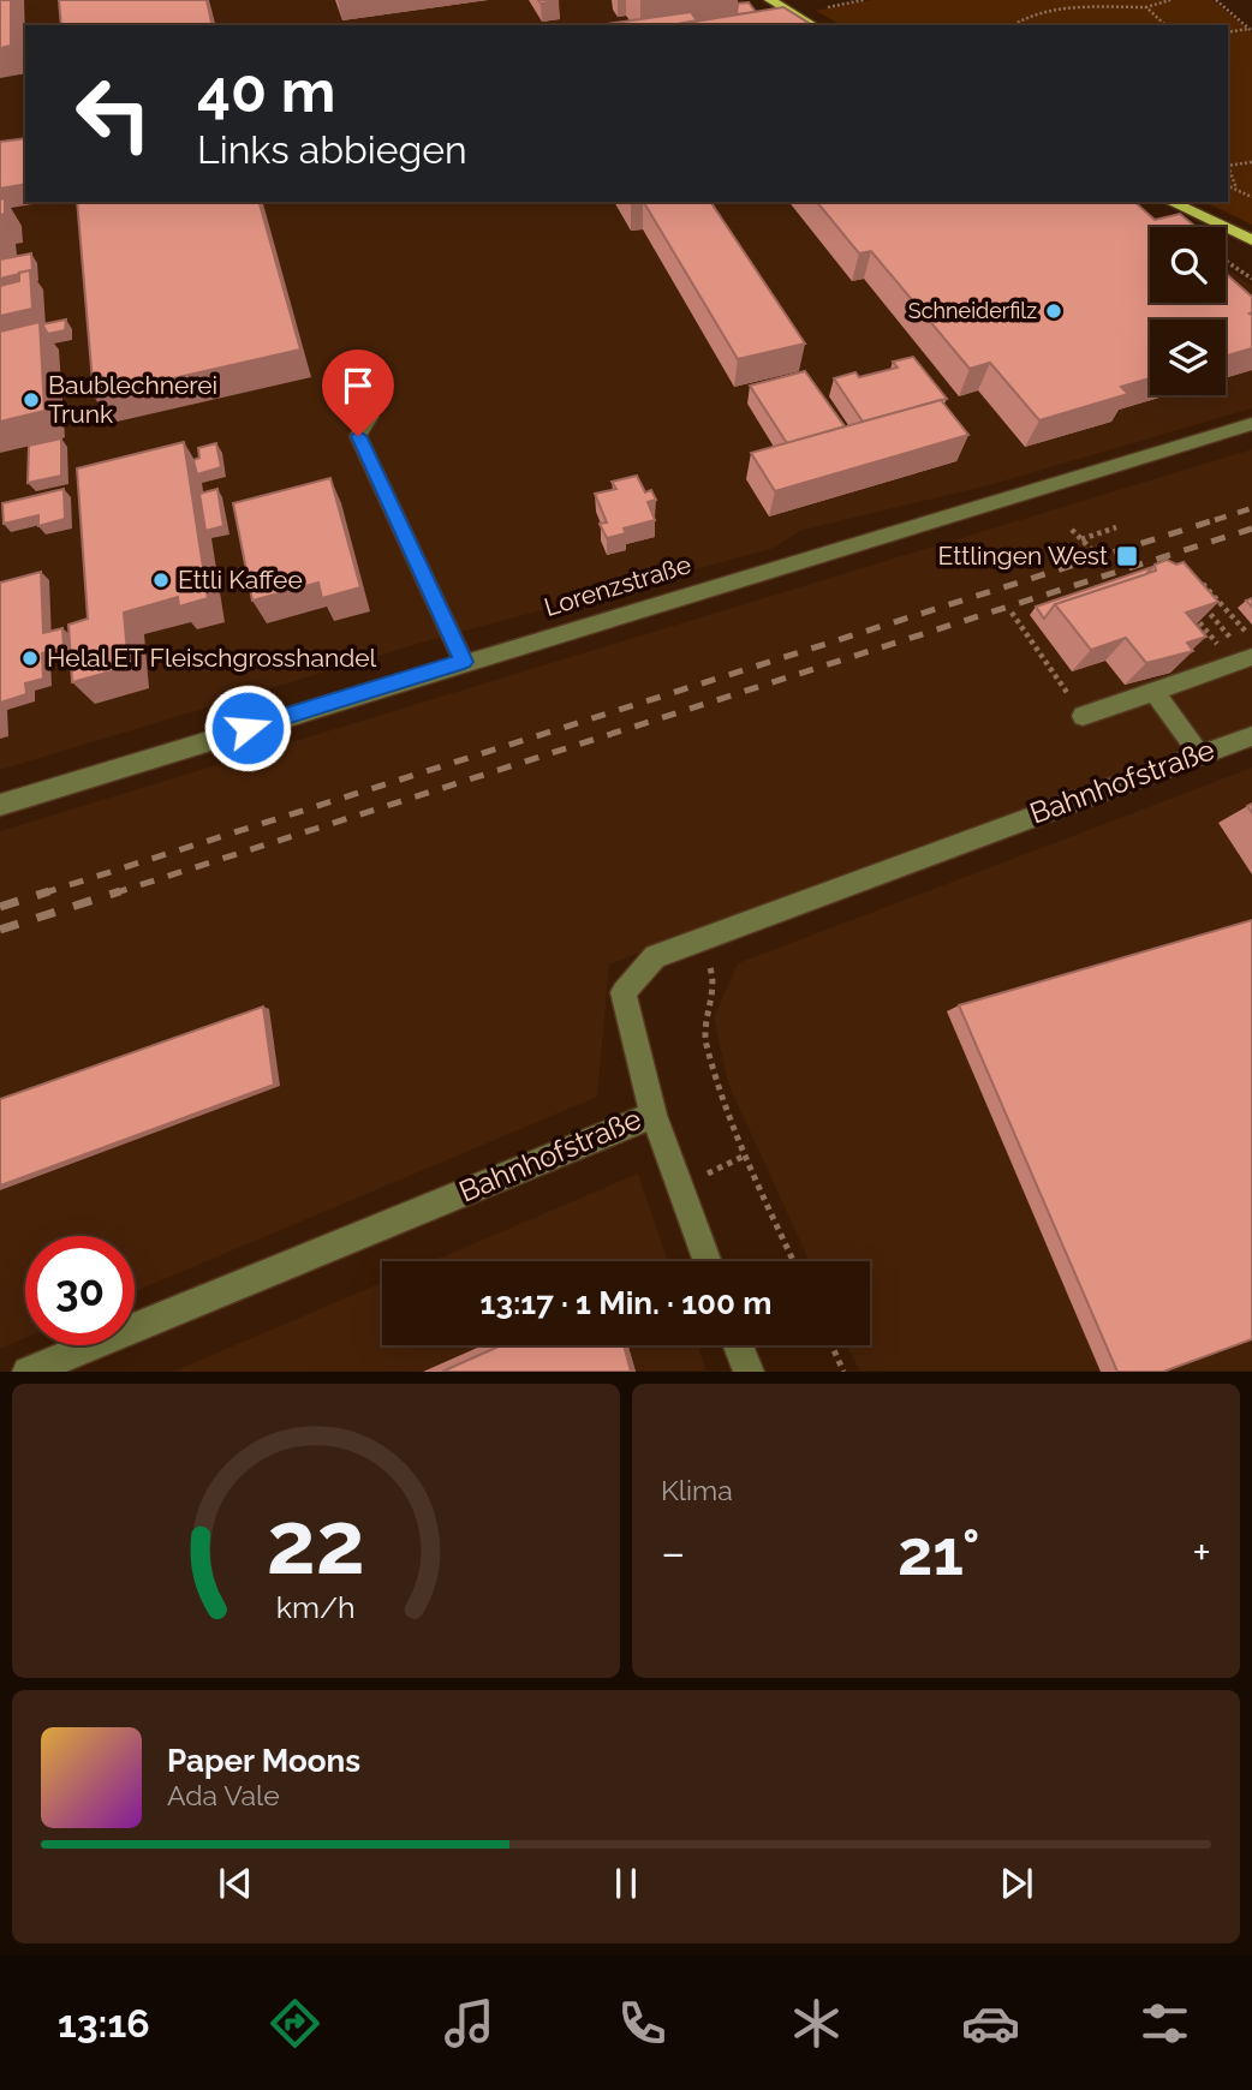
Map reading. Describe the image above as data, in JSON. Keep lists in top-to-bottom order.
{
  "streets": {
    "street": ["Lorenzstraße", "Bahnhofstraße"]
  },
  "places": {
    "other": [
      "Schneiderfilz",
      "Baublechnerei Trunk",
      "Ettli Kaffee",
      "Helal ET Fleischgrosshandel"
    ],
    "transit": ["Ettlingen West"]
  },
  "page": {
    "turn": ["40 m", "Links abbiegen"],
    "limit": "30",
    "trip": "13:17 · 1 Min. · 100 m",
    "tile": "Klima",
    "heat": ["−", "21°", "+"],
    "song": ["Paper Moons", "Ada Vale"],
    "tabs": "13:16",
    "gauge": ["22", "km/h"]
  }
}
